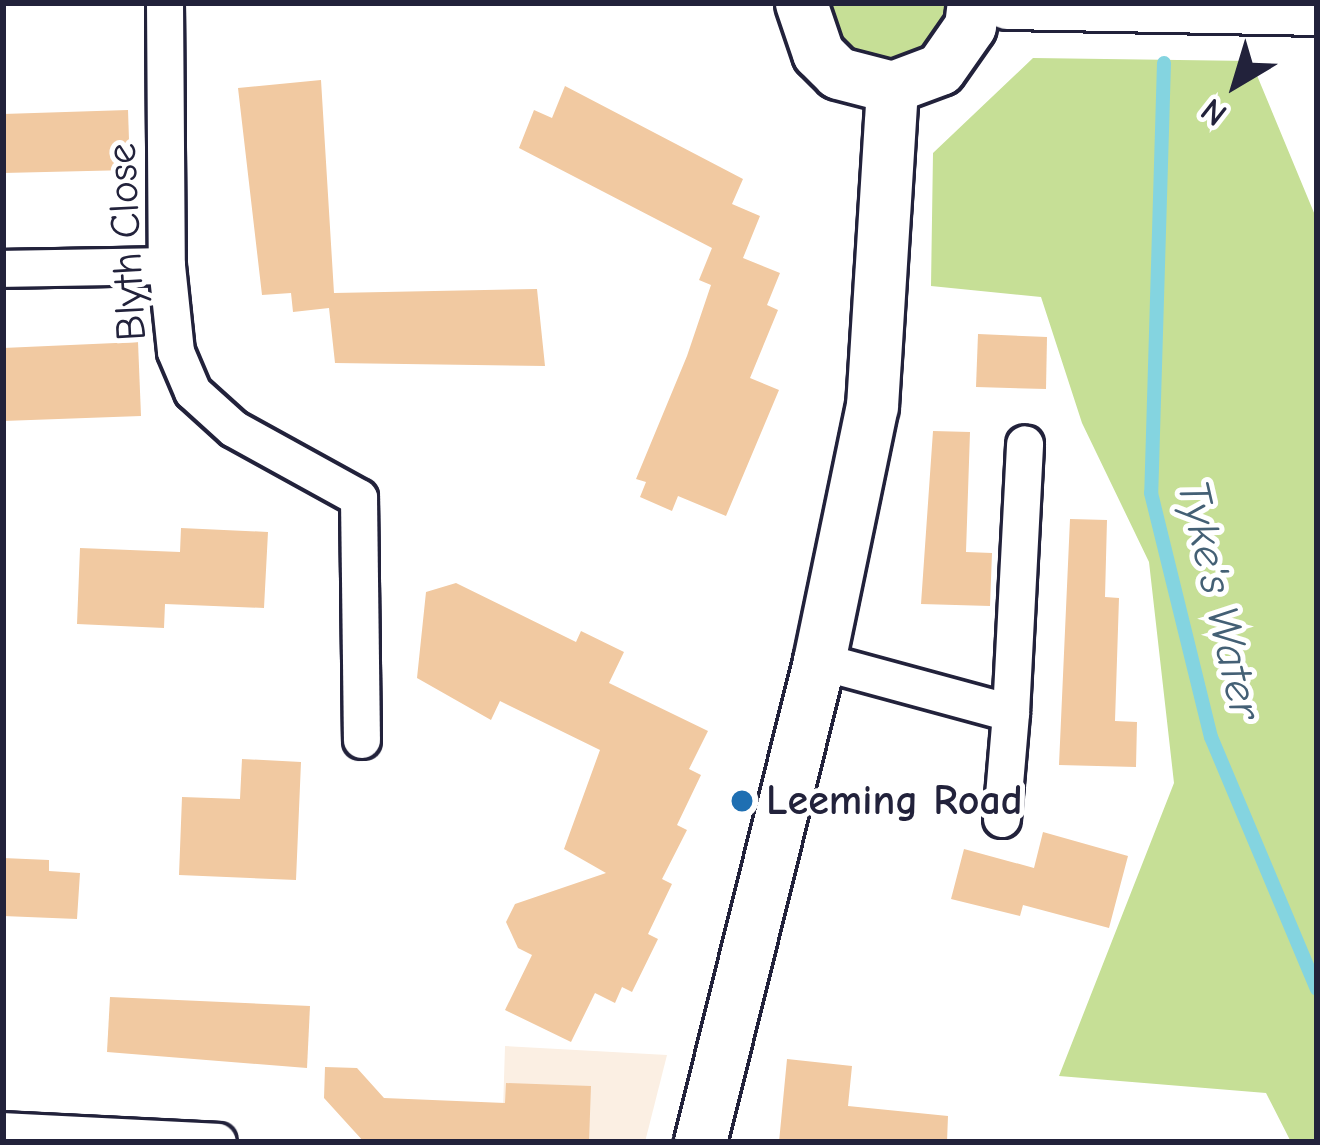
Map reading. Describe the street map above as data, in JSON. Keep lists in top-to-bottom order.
{
  "streets": {
    "street": ["Blyth Close"]
  },
  "water": ["Tyke's Water"],
  "places": ["Leeming Road"],
  "north": "bottom left"
}
